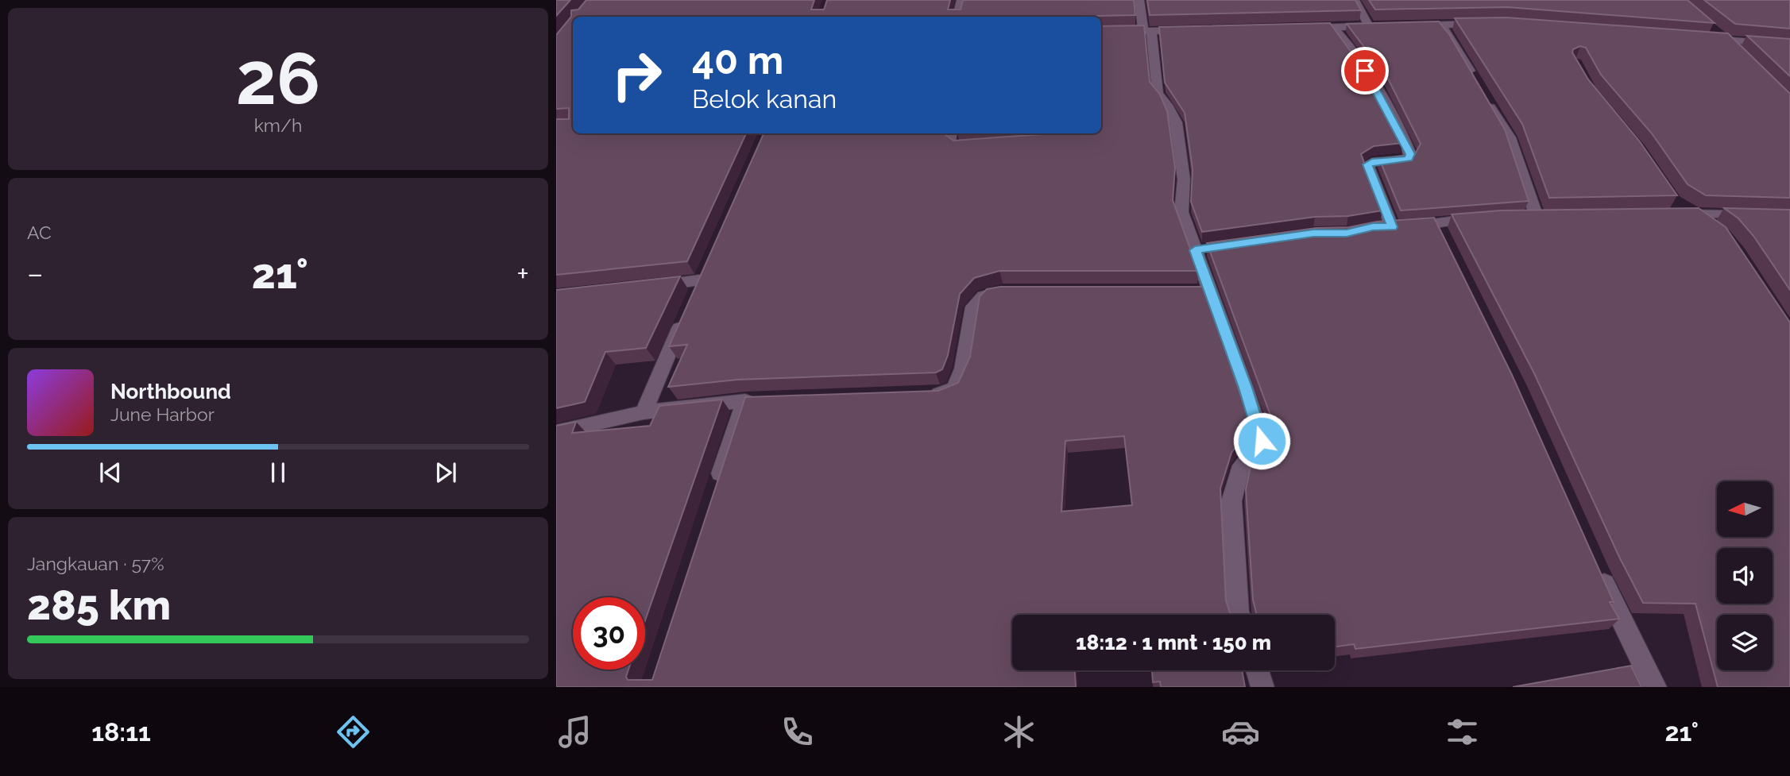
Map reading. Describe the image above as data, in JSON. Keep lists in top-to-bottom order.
{
  "north": "left",
  "page": {
    "tile": [
      ["26", "km/h"],
      "AC",
      ["Jangkauan · 57%", "285 km"]
    ],
    "turn": ["40 m", "Belok kanan"],
    "heat": ["−", "21°", "+"],
    "song": ["Northbound", "June Harbor"],
    "limit": "30",
    "trip": "18:12 · 1 mnt · 150 m",
    "tabs": ["18:11", "21°"]
  }
}
